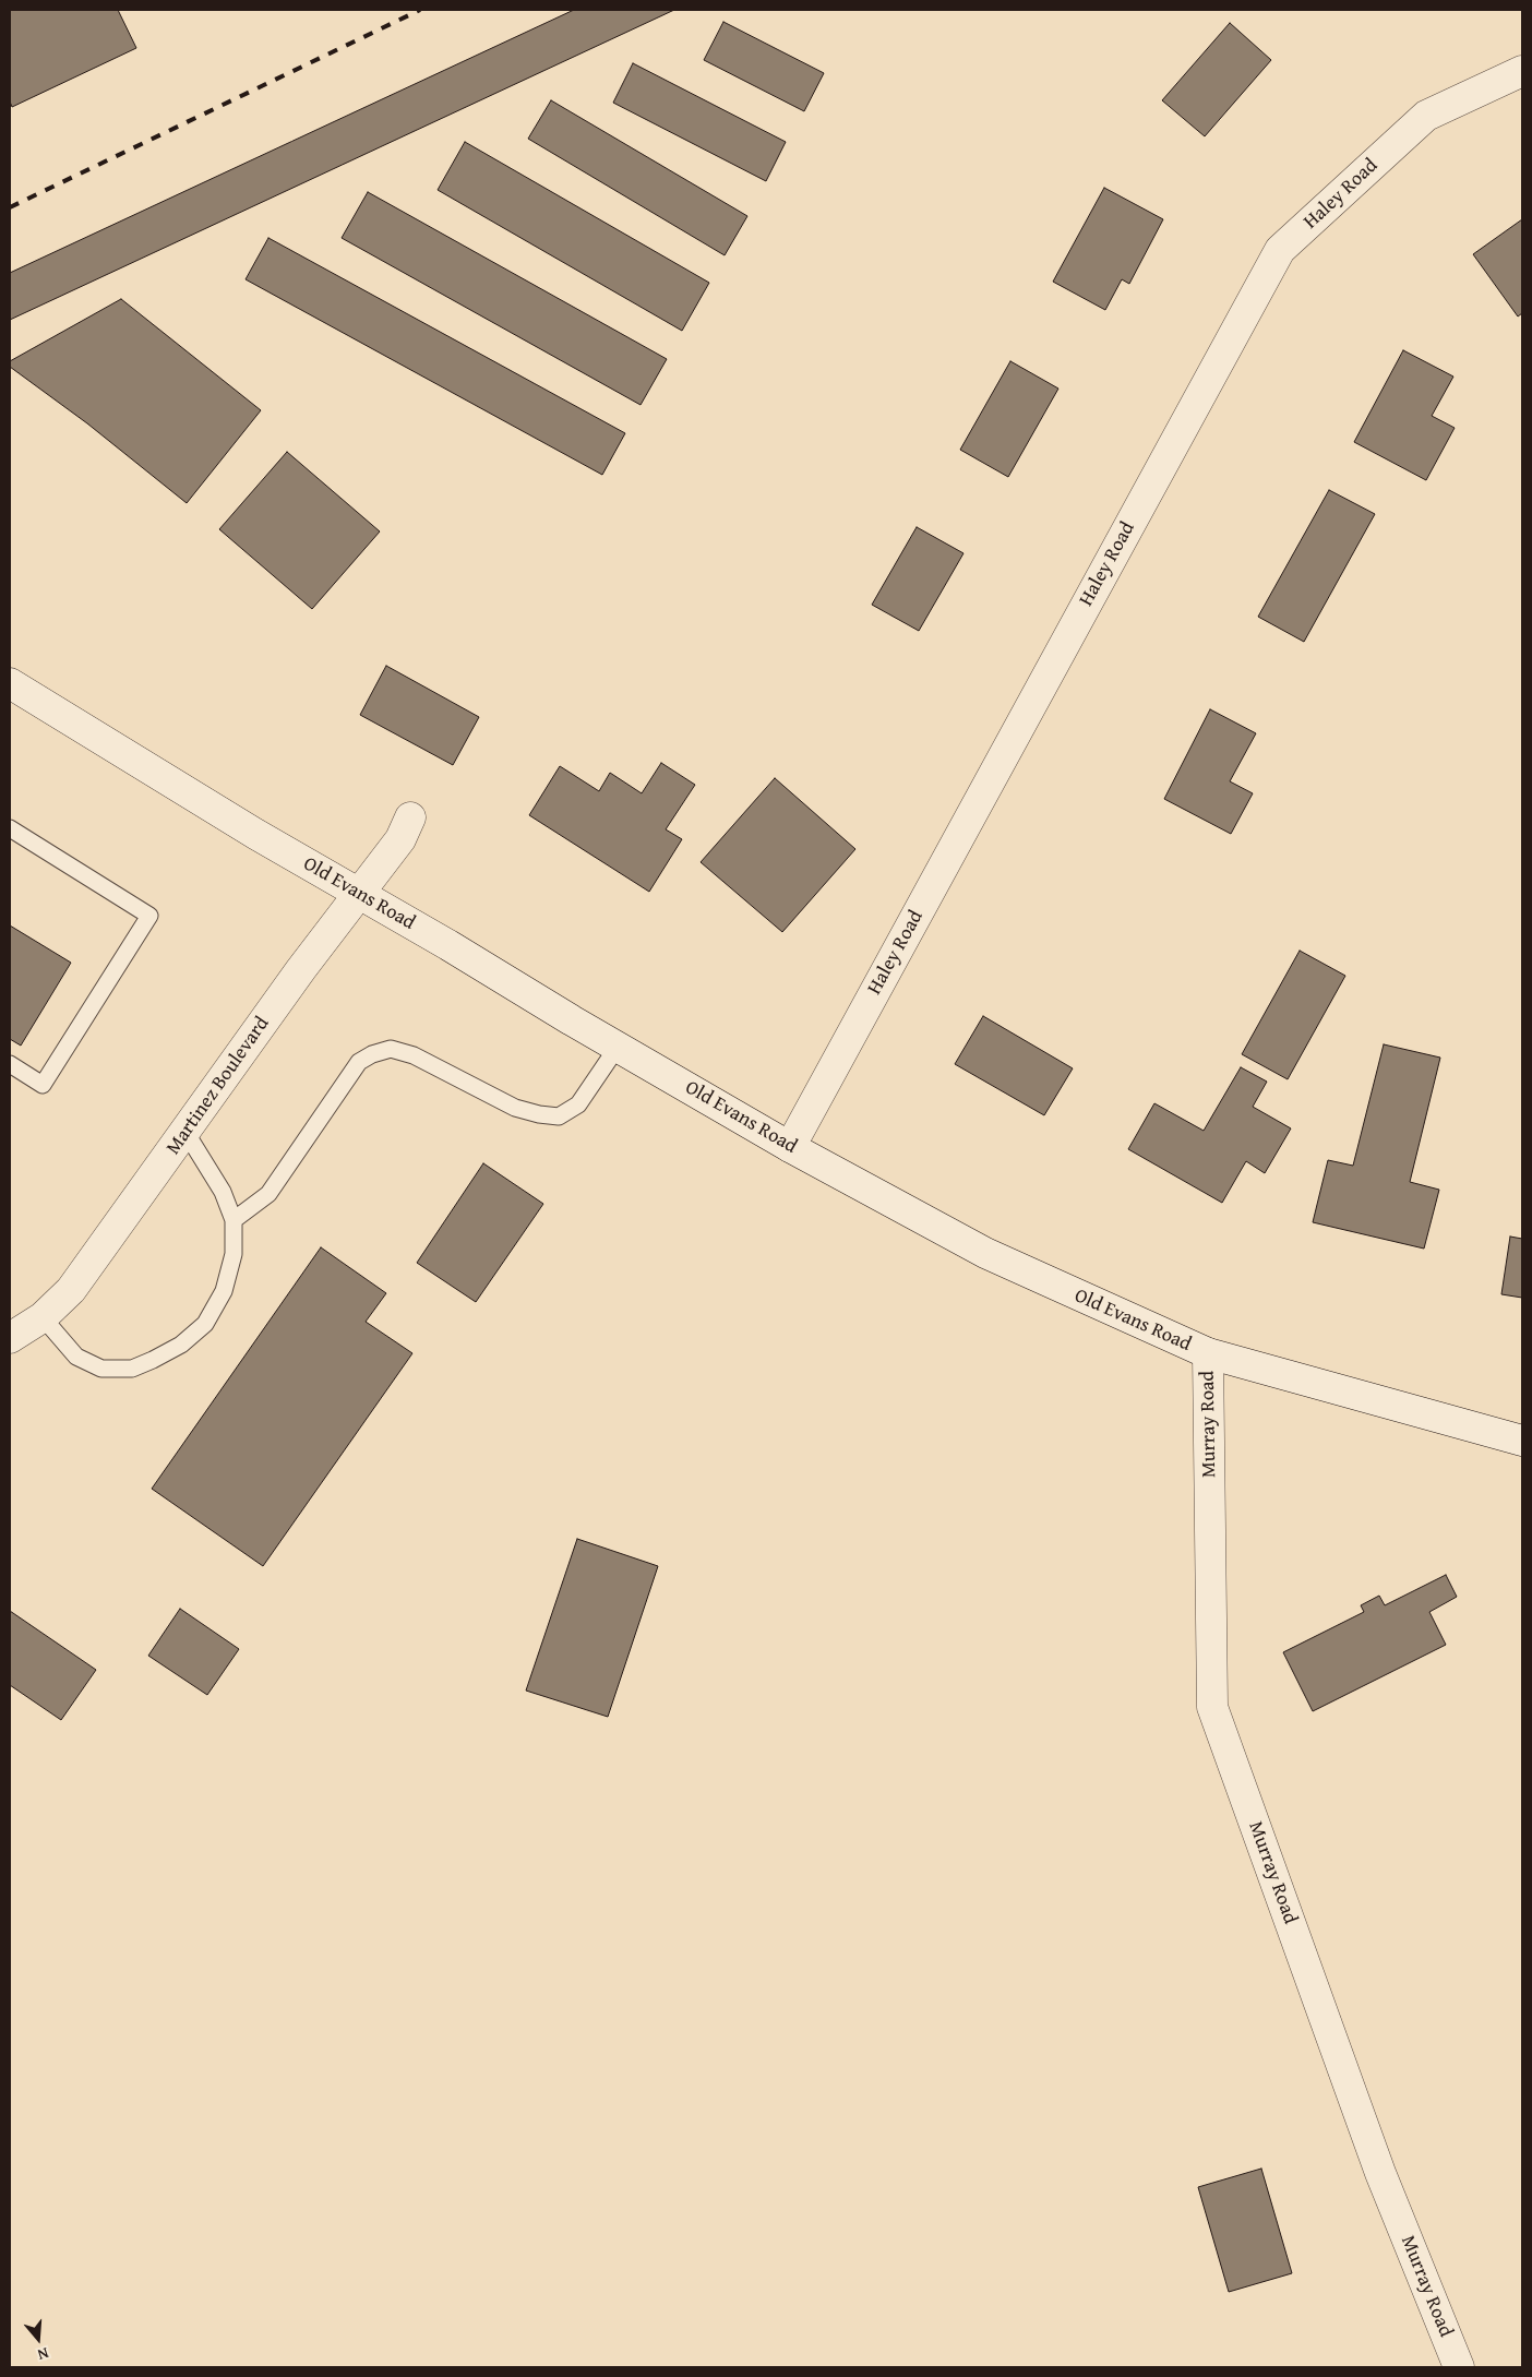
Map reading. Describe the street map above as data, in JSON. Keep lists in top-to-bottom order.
{
  "streets": {
    "street": [
      "Haley Road",
      "Old Evans Road",
      "Martinez Boulevard",
      "Murray Road"
    ]
  },
  "crossings": [
    ["Haley Road", "Old Evans Road"],
    ["Old Evans Road", "Martinez Boulevard"],
    ["Old Evans Road", "Murray Road"]
  ],
  "north": "bottom"
}
